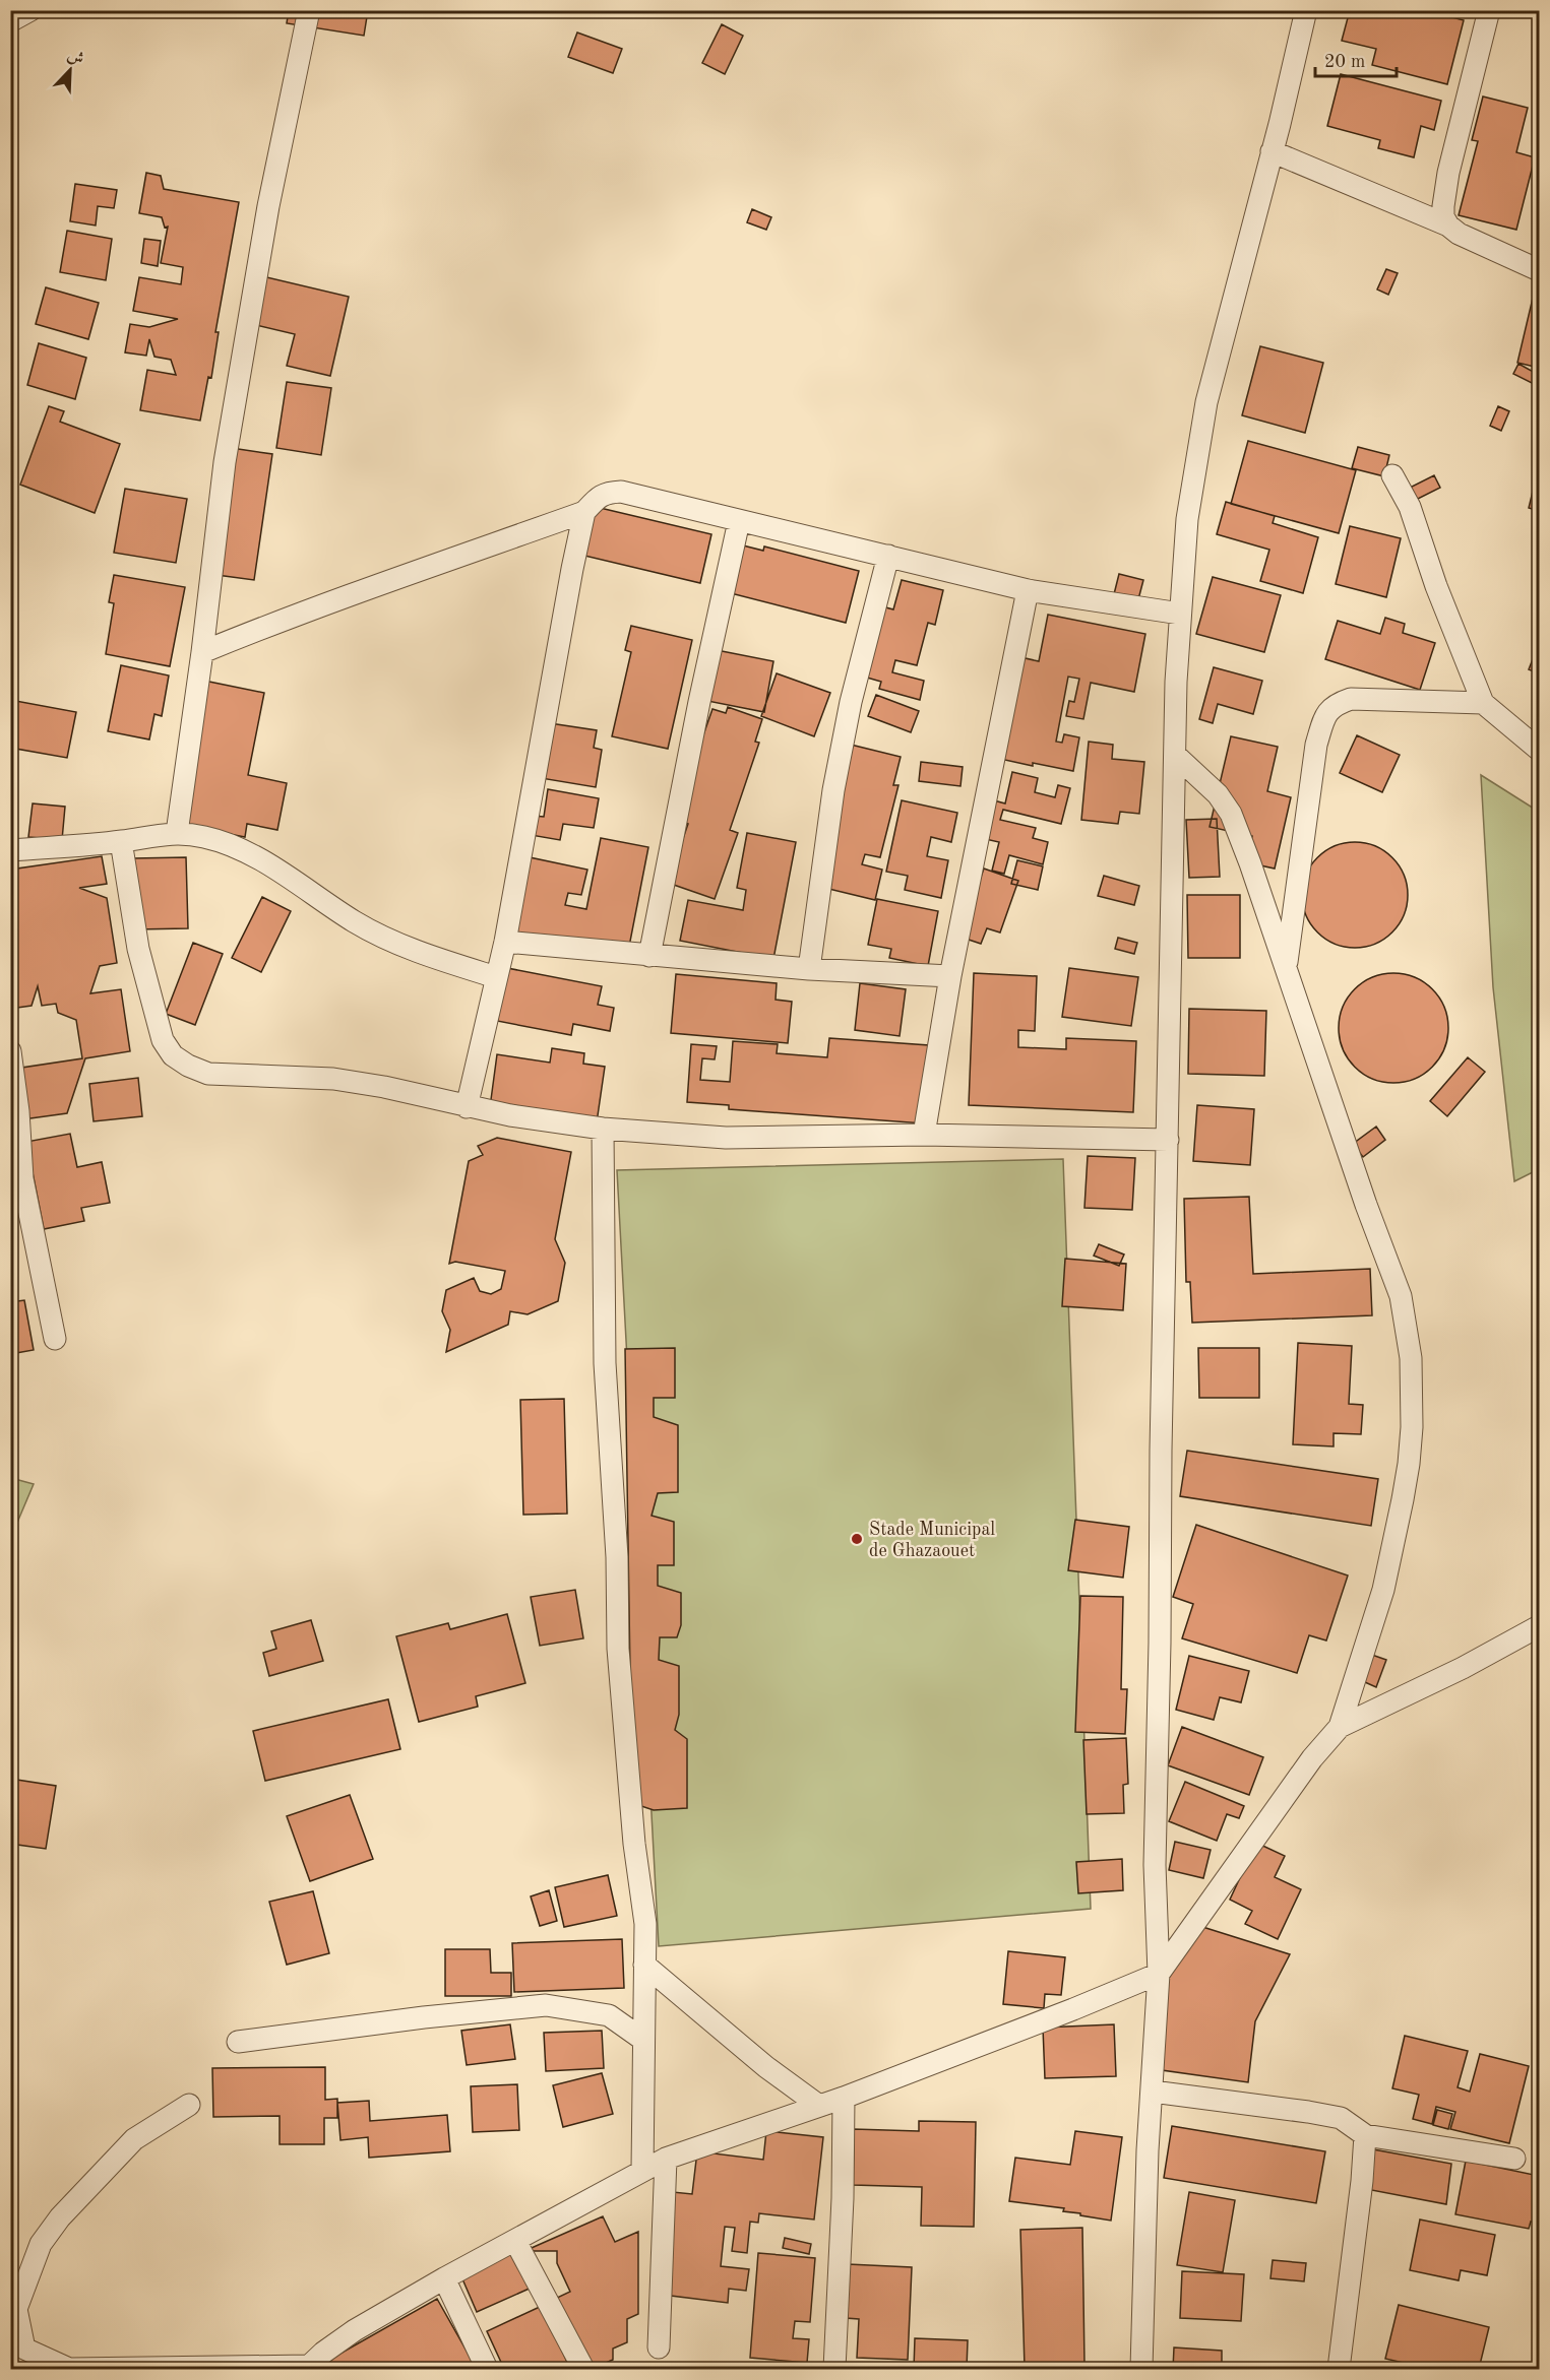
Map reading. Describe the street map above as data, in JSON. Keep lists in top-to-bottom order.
{
  "places": ["Stade Municipal de Ghazaouet"],
  "scale_bar": "20 m",
  "north": "top right"
}
